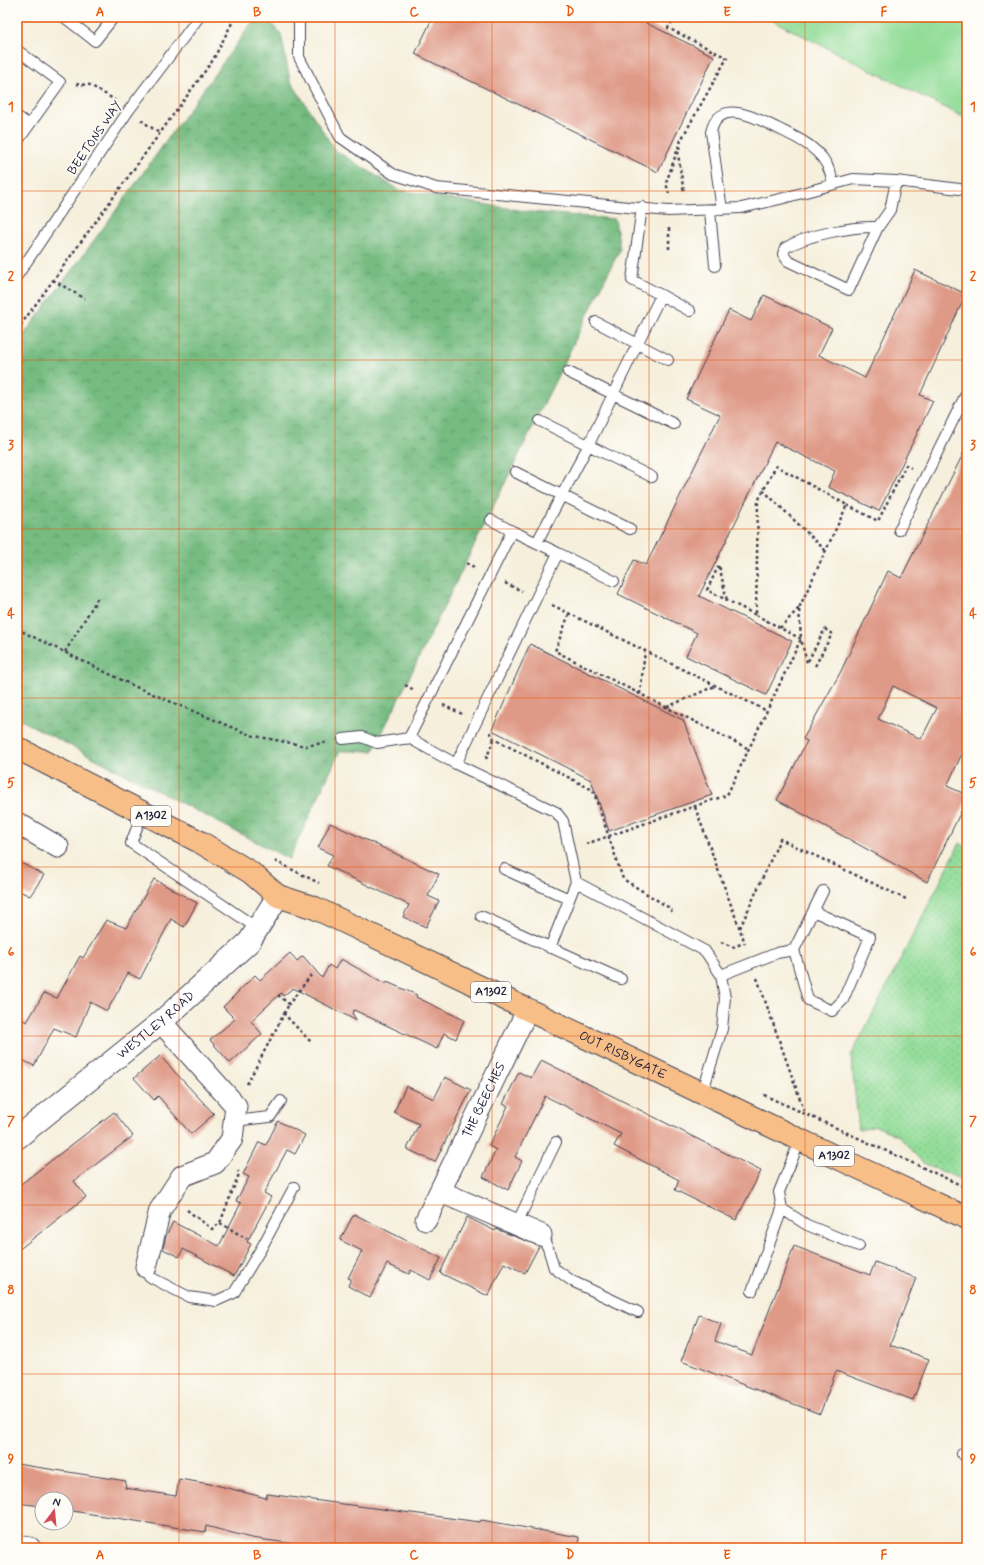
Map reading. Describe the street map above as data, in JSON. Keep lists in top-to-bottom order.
{
  "streets": {
    "main road": ["A1302", "OUT RISBYGATE"],
    "street": ["WESTLEY ROAD", "THE BEECHES"],
    "lane": ["BEETONS WAY"]
  },
  "crossings": [
    ["A1302", "WESTLEY ROAD"],
    ["A1302", "OUT RISBYGATE"],
    ["WESTLEY ROAD", "OUT RISBYGATE"],
    ["OUT RISBYGATE", "THE BEECHES"]
  ],
  "north": "top",
  "grid": {
    "columns": [
      "A",
      "B",
      "C",
      "D",
      "E",
      "F"
    ],
    "rows": [
      "1",
      "2",
      "3",
      "4",
      "5",
      "6",
      "7",
      "8",
      "9"
    ]
  }
}
